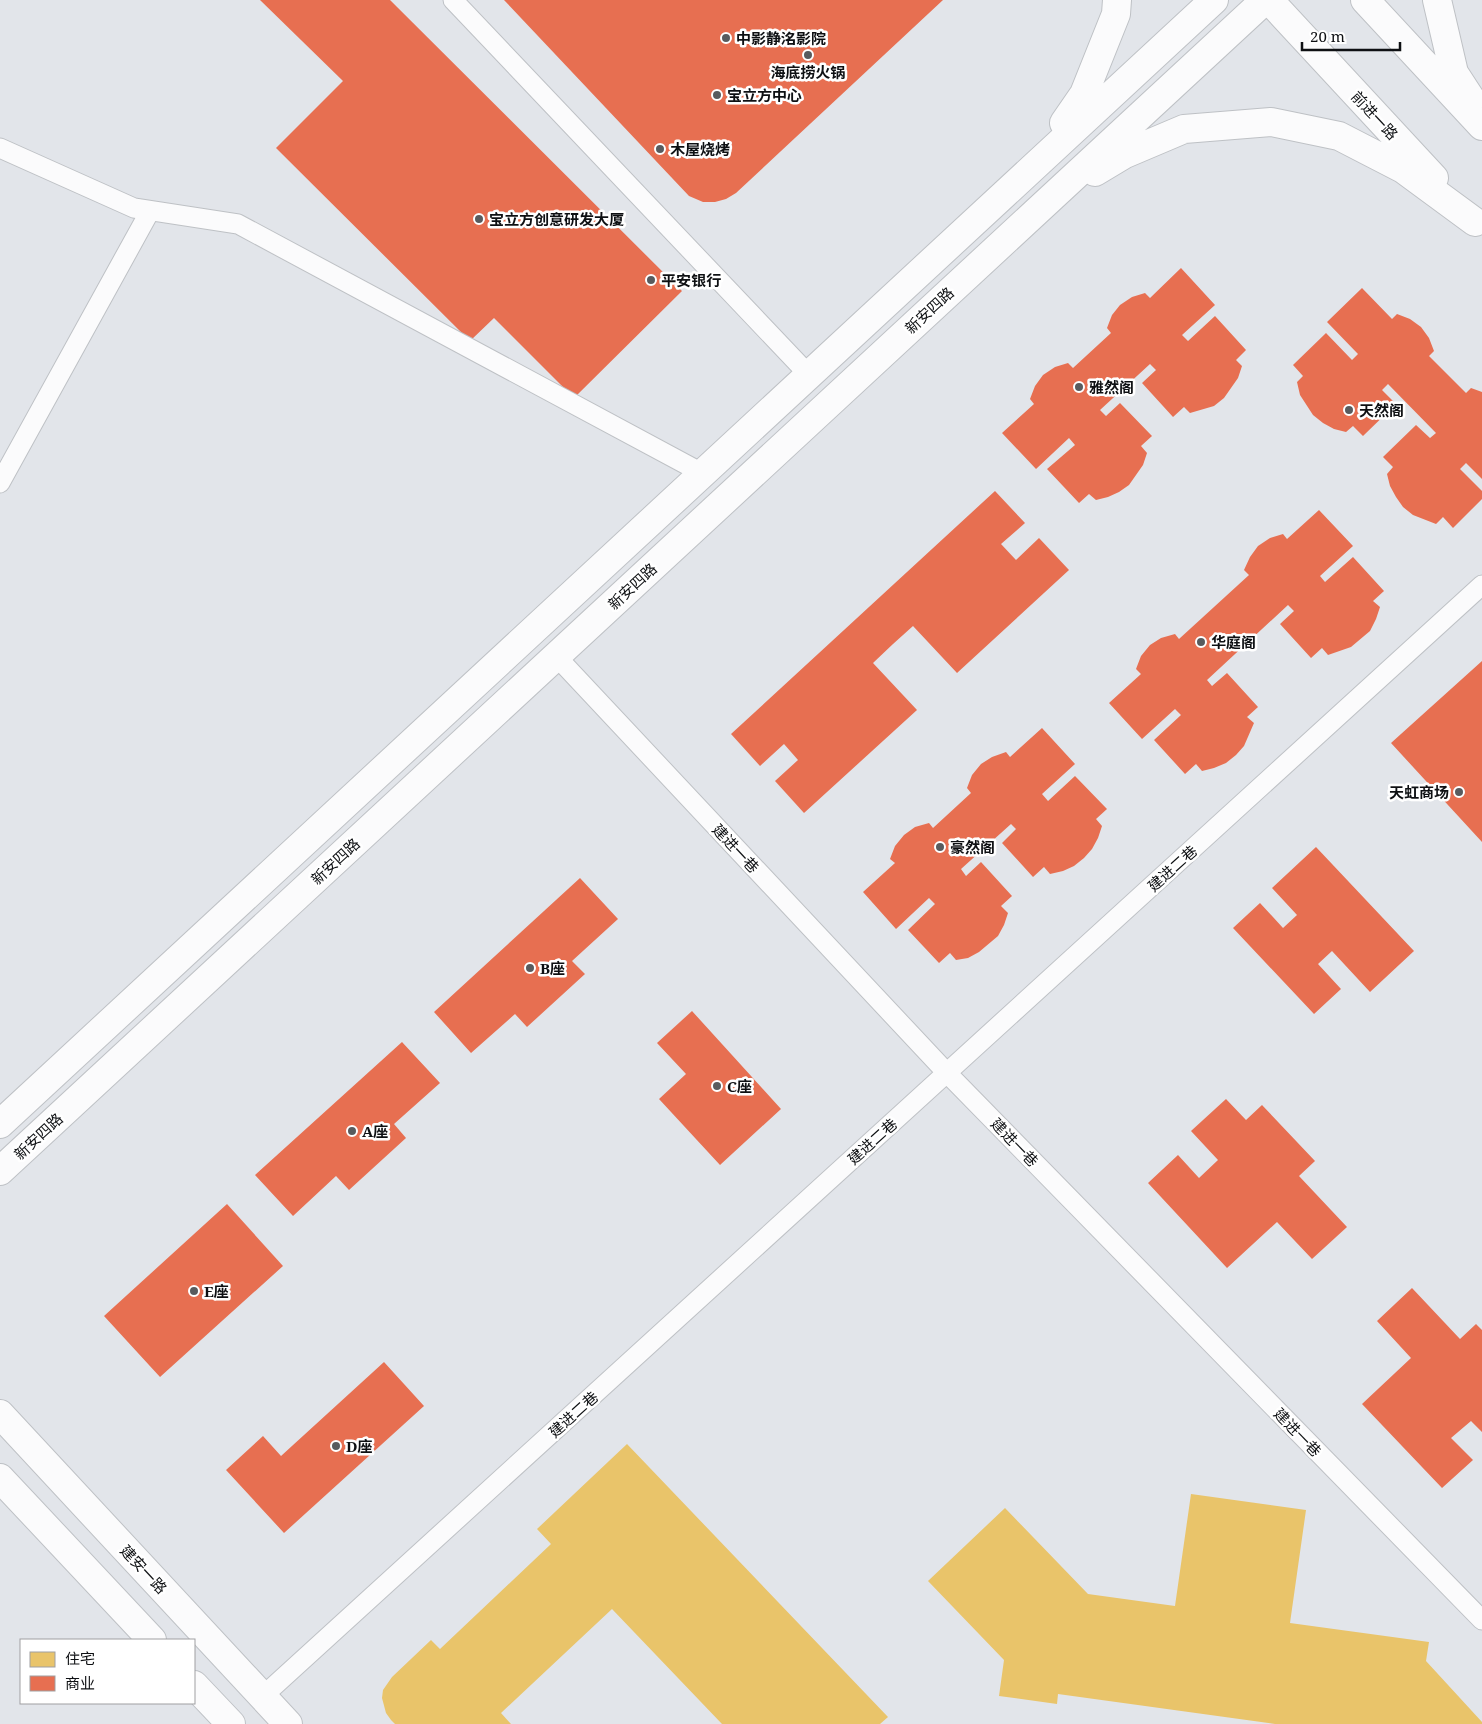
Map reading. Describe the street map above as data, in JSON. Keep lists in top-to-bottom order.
{
  "streets": {
    "main road": ["前进一路", "新安四路", "建安一路"],
    "lane": ["建进一巷", "建进二巷"]
  },
  "crossings": [
    ["新安四路", "建进一巷"],
    ["建进一巷", "建进二巷"],
    ["建进二巷", "建安一路"]
  ],
  "places": [
    "中影静洺影院",
    "海底捞火锅",
    "宝立方中心",
    "木屋烧烤",
    "宝立方创意研发大厦",
    "平安银行",
    "雅然阁",
    "天然阁",
    "华庭阁",
    "天虹商场",
    "豪然阁",
    "B座",
    "C座",
    "A座",
    "E座",
    "D座"
  ],
  "legend": ["住宅", "商业"],
  "scale_bar": "20 m"
}
